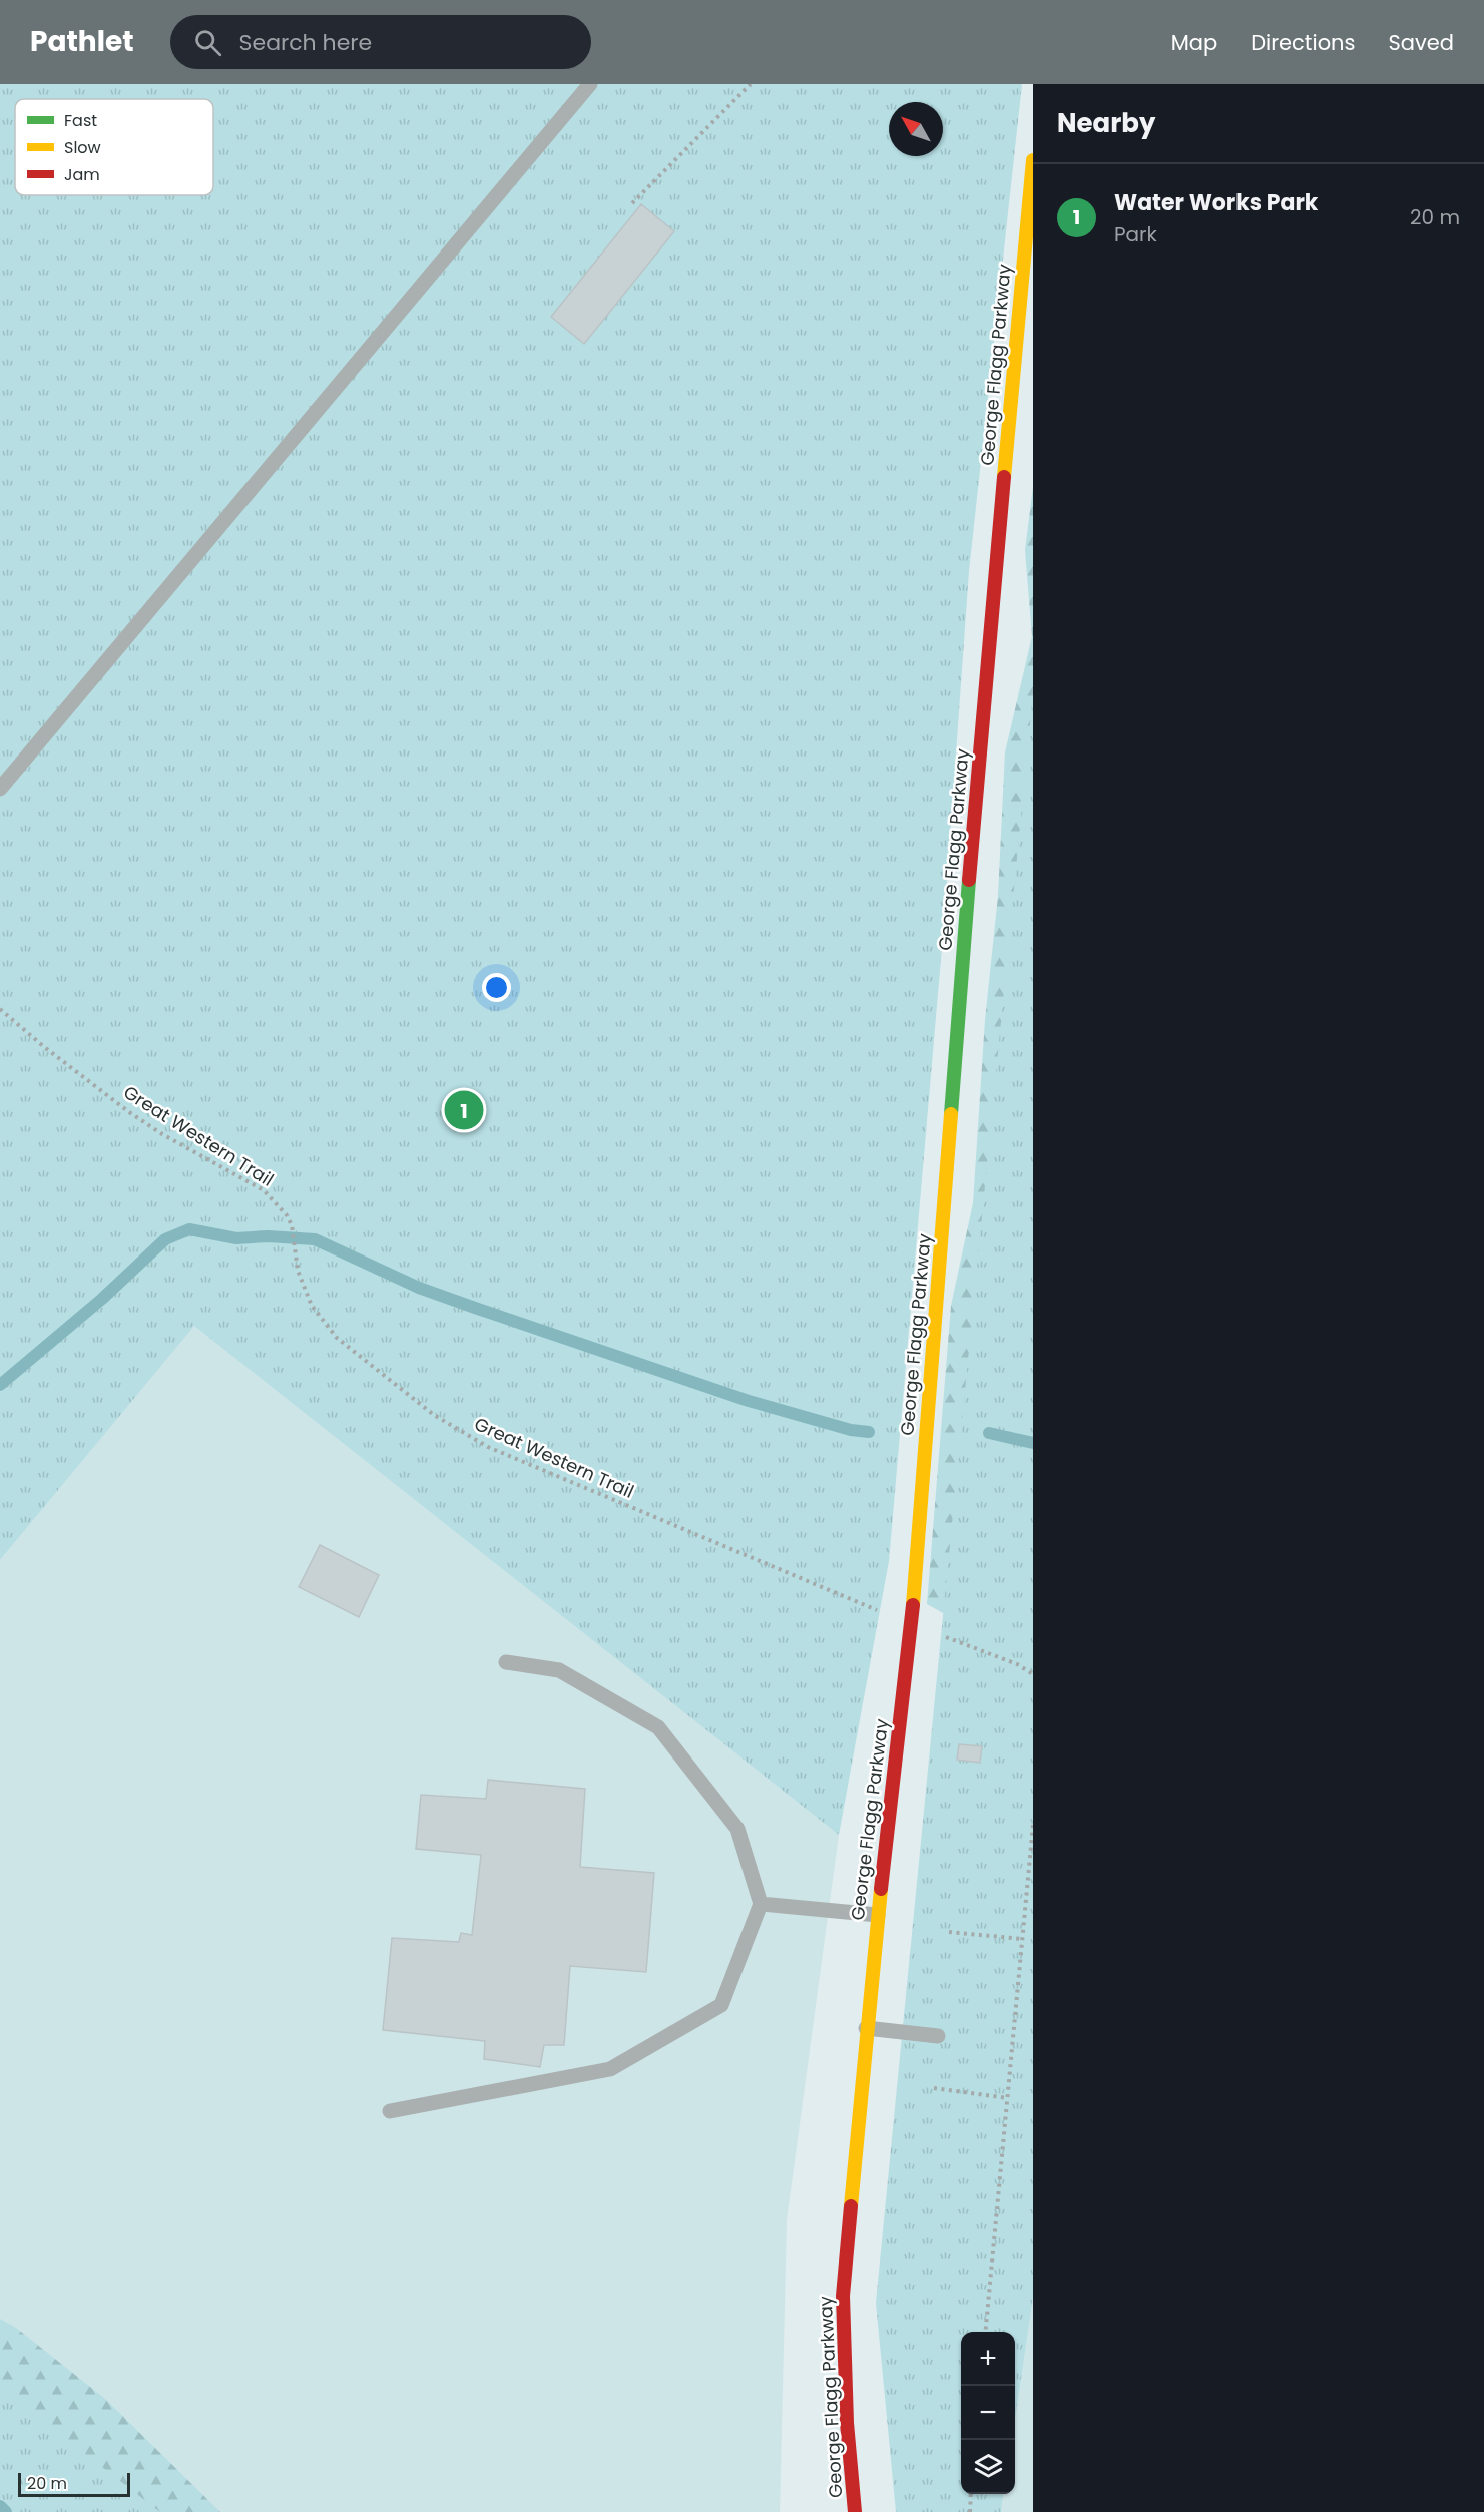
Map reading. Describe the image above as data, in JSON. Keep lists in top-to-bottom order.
{
  "streets": {
    "street": ["George Flagg Parkway"],
    "path": ["Great Western Trail"]
  },
  "crossings": [
    ["George Flagg Parkway", "Great Western Trail"]
  ],
  "legend": ["Fast", "Slow", "Jam"],
  "scale_bar": "20 m",
  "north": "top left",
  "page": {
    "header": "Pathlet",
    "search": "Search here",
    "nav": ["Map", "Directions", "Saved"],
    "heading": "Nearby",
    "list": [
      {
        "mark": "1",
        "name": "Water Works Park",
        "note": "Park",
        "value": "20 m"
      }
    ],
    "pins": "1",
    "map_buttons": ["+", "−"],
    "scale": "20 m"
  }
}
